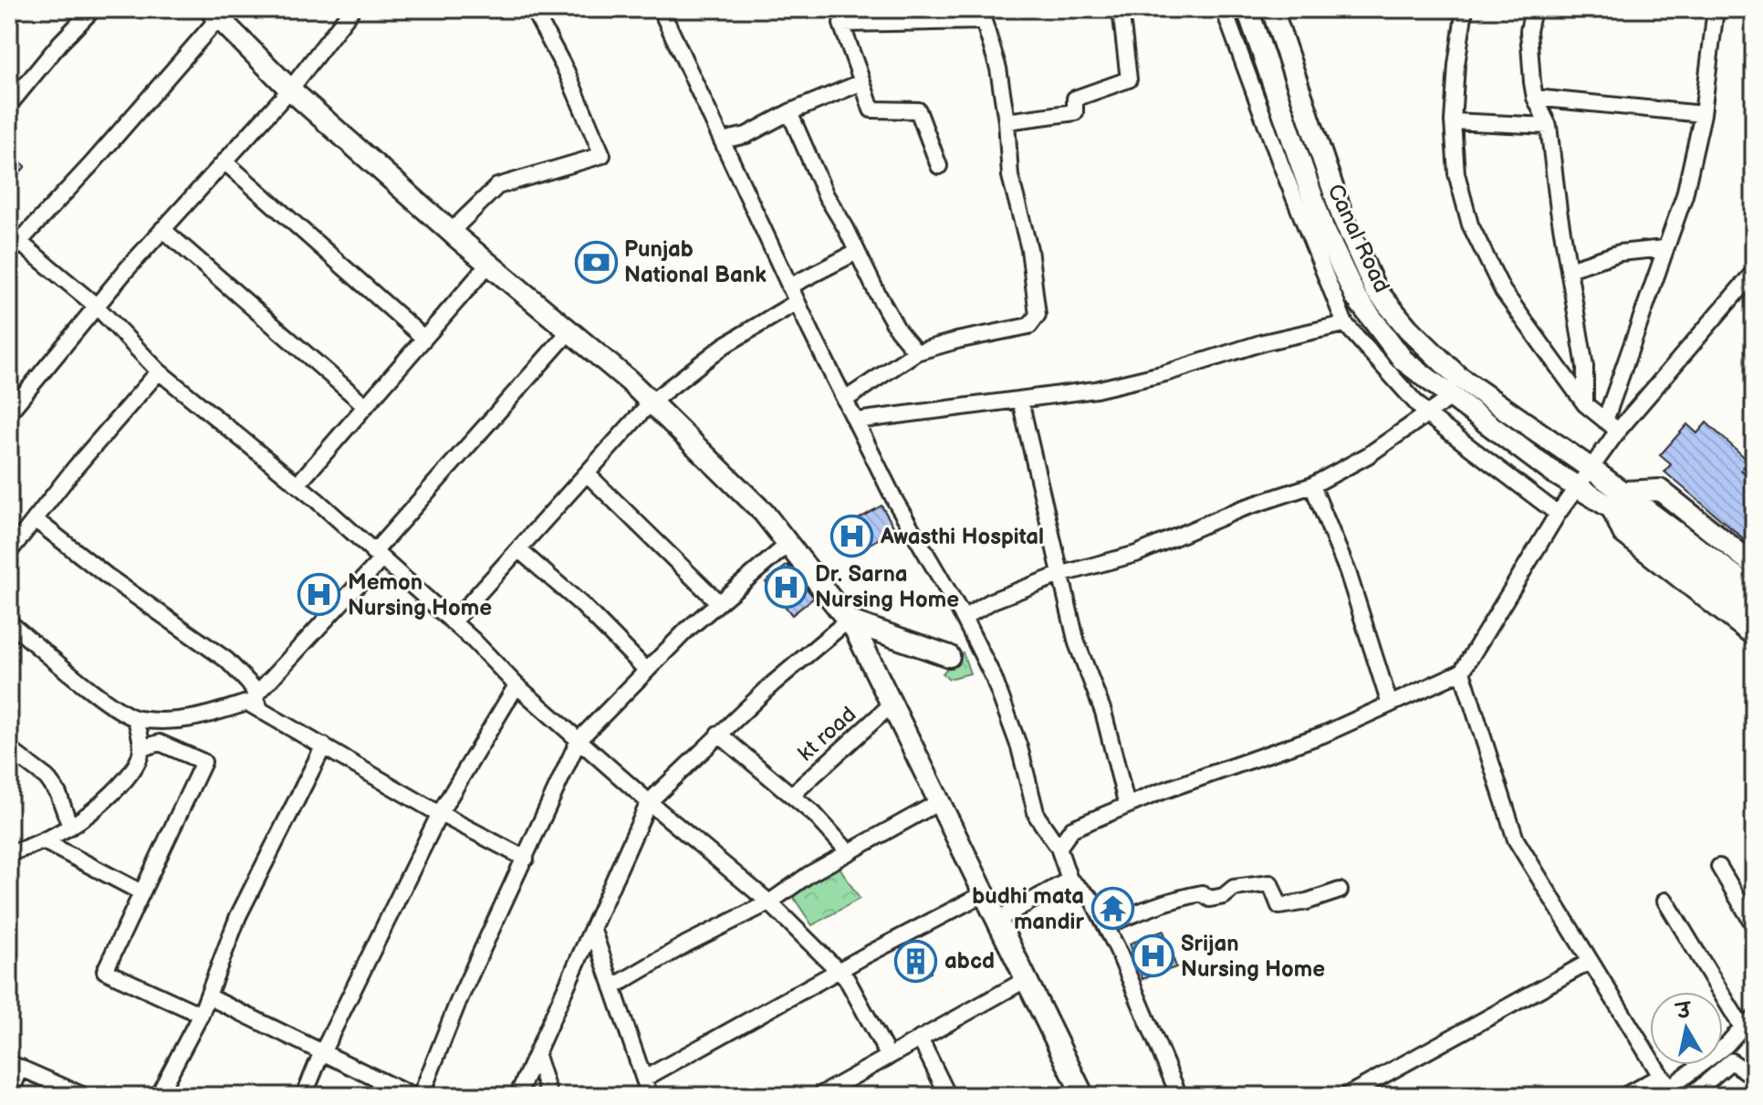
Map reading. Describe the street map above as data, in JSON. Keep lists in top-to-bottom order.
{
  "streets": {
    "main road": ["Canal Road"],
    "street": ["kt road"]
  },
  "places": {
    "bank": ["Punjab National Bank"],
    "hospital": [
      "Awasthi Hospital",
      "Dr. Sarna Nursing Home",
      "Memon Nursing Home",
      "Srijan Nursing Home"
    ],
    "temple": ["budhi mata mandir"],
    "building": ["abcd"]
  },
  "north": "top"
}
